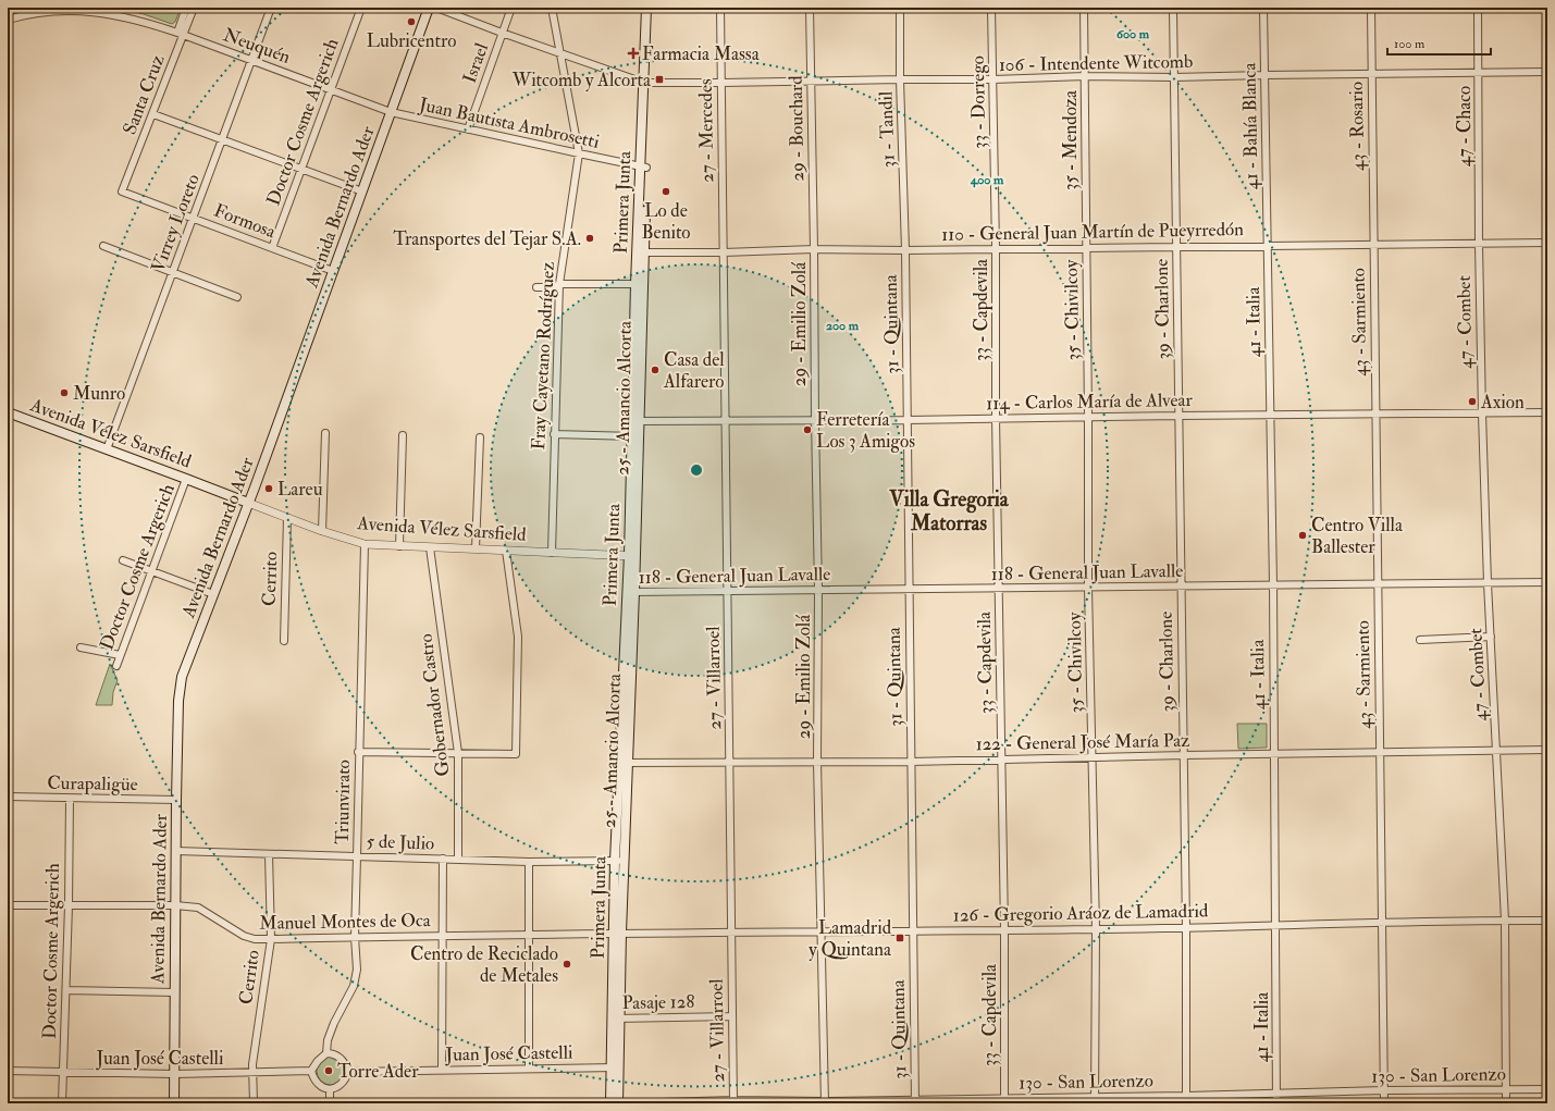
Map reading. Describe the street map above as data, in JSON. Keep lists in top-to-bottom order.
{
  "streets": {
    "main road": ["Primera Junta", "Avenida Bernardo Ader", "Avenida Vélez Sarsfield"],
    "street": [
      "Neuquén",
      "Israel",
      "106 - Intendente Witcomb",
      "Santa Cruz",
      "33 - Dorrego",
      "Doctor Cosme Argerich",
      "Juan Bautista Ambrosetti",
      "41 - Bahía Blanca",
      "43 - Rosario",
      "47 - Chaco",
      "29 - Bouchard",
      "31 - Tandil",
      "27 - Mercedes",
      "35 - Mendoza",
      "Formosa",
      "Virrey Loreto",
      "110 - General Juan Martín de Pueyrredón",
      "39 - Charlone",
      "33 - Capdevila",
      "35 - Chivilcoy",
      "41 - Italia",
      "43 - Sarmiento",
      "47 - Combet",
      "29 - Emilio Zolá",
      "31 - Quintana",
      "Fray Cayetano Rodríguez",
      "114 - Carlos María de Alvear",
      "118 - General Juan Lavalle",
      "Cerrito",
      "27 - Villarroel",
      "Gobernador Castro",
      "122 - General José María Paz",
      "Curapaligüe",
      "Triunvirato",
      "5 de Julio",
      "126 - Gregorio Aráoz de Lamadrid",
      "Manuel Montes de Oca",
      "Pasaje 128",
      "Juan José Castelli",
      "130 - San Lorenzo"
    ]
  },
  "crossings": [
    ["Neuquén", "Santa Cruz"],
    ["Neuquén", "Doctor Cosme Argerich"],
    ["Neuquén", "Juan Bautista Ambrosetti"],
    ["Neuquén", "Avenida Bernardo Ader"],
    ["Neuquén", "Virrey Loreto"],
    ["Israel", "106 - Intendente Witcomb"],
    ["Israel", "Juan Bautista Ambrosetti"],
    ["106 - Intendente Witcomb", "33 - Dorrego"],
    ["106 - Intendente Witcomb", "41 - Bahía Blanca"],
    ["106 - Intendente Witcomb", "43 - Rosario"],
    ["106 - Intendente Witcomb", "47 - Chaco"],
    ["106 - Intendente Witcomb", "29 - Bouchard"],
    ["106 - Intendente Witcomb", "31 - Tandil"],
    ["106 - Intendente Witcomb", "27 - Mercedes"],
    ["106 - Intendente Witcomb", "35 - Mendoza"],
    ["106 - Intendente Witcomb", "Primera Junta"],
    ["106 - Intendente Witcomb", "39 - Charlone"],
    ["106 - Intendente Witcomb", "Fray Cayetano Rodríguez"],
    ["Santa Cruz", "Formosa"],
    ["33 - Dorrego", "110 - General Juan Martín de Pueyrredón"],
    ["33 - Dorrego", "33 - Capdevila"],
    ["Doctor Cosme Argerich", "Formosa"],
    ["Doctor Cosme Argerich", "Avenida Vélez Sarsfield"],
    ["Doctor Cosme Argerich", "Curapaligüe"],
    ["Doctor Cosme Argerich", "Manuel Montes de Oca"],
    ["Doctor Cosme Argerich", "Juan José Castelli"],
    ["Juan Bautista Ambrosetti", "Primera Junta"],
    ["Juan Bautista Ambrosetti", "Avenida Bernardo Ader"],
    ["Juan Bautista Ambrosetti", "Fray Cayetano Rodríguez"],
    ["41 - Bahía Blanca", "110 - General Juan Martín de Pueyrredón"],
    ["41 - Bahía Blanca", "41 - Italia"],
    ["43 - Rosario", "110 - General Juan Martín de Pueyrredón"],
    ["43 - Rosario", "43 - Sarmiento"],
    ["47 - Chaco", "110 - General Juan Martín de Pueyrredón"],
    ["47 - Chaco", "47 - Combet"],
    ["29 - Bouchard", "110 - General Juan Martín de Pueyrredón"],
    ["29 - Bouchard", "29 - Emilio Zolá"],
    ["31 - Tandil", "110 - General Juan Martín de Pueyrredón"],
    ["31 - Tandil", "31 - Quintana"],
    ["27 - Mercedes", "110 - General Juan Martín de Pueyrredón"],
    ["27 - Mercedes", "27 - Villarroel"],
    ["35 - Mendoza", "110 - General Juan Martín de Pueyrredón"],
    ["35 - Mendoza", "35 - Chivilcoy"],
    ["Primera Junta", "110 - General Juan Martín de Pueyrredón"],
    ["Primera Junta", "114 - Carlos María de Alvear"],
    ["Primera Junta", "Avenida Vélez Sarsfield"],
    ["Primera Junta", "118 - General Juan Lavalle"],
    ["Primera Junta", "122 - General José María Paz"],
    ["Primera Junta", "5 de Julio"],
    ["Primera Junta", "126 - Gregorio Aráoz de Lamadrid"],
    ["Primera Junta", "Manuel Montes de Oca"],
    ["Primera Junta", "Pasaje 128"],
    ["Primera Junta", "Juan José Castelli"],
    ["Avenida Bernardo Ader", "Formosa"],
    ["Avenida Bernardo Ader", "Avenida Vélez Sarsfield"],
    ["Avenida Bernardo Ader", "Curapaligüe"],
    ["Avenida Bernardo Ader", "5 de Julio"],
    ["Avenida Bernardo Ader", "Manuel Montes de Oca"],
    ["Avenida Bernardo Ader", "Juan José Castelli"],
    ["Formosa", "Virrey Loreto"],
    ["Virrey Loreto", "Avenida Vélez Sarsfield"],
    ["110 - General Juan Martín de Pueyrredón", "39 - Charlone"],
    ["110 - General Juan Martín de Pueyrredón", "33 - Capdevila"],
    ["110 - General Juan Martín de Pueyrredón", "35 - Chivilcoy"],
    ["110 - General Juan Martín de Pueyrredón", "41 - Italia"],
    ["110 - General Juan Martín de Pueyrredón", "43 - Sarmiento"],
    ["110 - General Juan Martín de Pueyrredón", "47 - Combet"],
    ["110 - General Juan Martín de Pueyrredón", "29 - Emilio Zolá"],
    ["110 - General Juan Martín de Pueyrredón", "31 - Quintana"],
    ["110 - General Juan Martín de Pueyrredón", "27 - Villarroel"],
    ["39 - Charlone", "114 - Carlos María de Alvear"],
    ["39 - Charlone", "118 - General Juan Lavalle"],
    ["39 - Charlone", "122 - General José María Paz"],
    ["39 - Charlone", "126 - Gregorio Aráoz de Lamadrid"],
    ["39 - Charlone", "130 - San Lorenzo"],
    ["33 - Capdevila", "114 - Carlos María de Alvear"],
    ["33 - Capdevila", "118 - General Juan Lavalle"],
    ["33 - Capdevila", "122 - General José María Paz"],
    ["33 - Capdevila", "126 - Gregorio Aráoz de Lamadrid"],
    ["33 - Capdevila", "130 - San Lorenzo"],
    ["35 - Chivilcoy", "114 - Carlos María de Alvear"],
    ["35 - Chivilcoy", "118 - General Juan Lavalle"],
    ["35 - Chivilcoy", "122 - General José María Paz"],
    ["35 - Chivilcoy", "126 - Gregorio Aráoz de Lamadrid"],
    ["35 - Chivilcoy", "130 - San Lorenzo"],
    ["41 - Italia", "114 - Carlos María de Alvear"],
    ["41 - Italia", "118 - General Juan Lavalle"],
    ["41 - Italia", "122 - General José María Paz"],
    ["41 - Italia", "126 - Gregorio Aráoz de Lamadrid"],
    ["41 - Italia", "130 - San Lorenzo"],
    ["43 - Sarmiento", "114 - Carlos María de Alvear"],
    ["43 - Sarmiento", "118 - General Juan Lavalle"],
    ["43 - Sarmiento", "122 - General José María Paz"],
    ["43 - Sarmiento", "126 - Gregorio Aráoz de Lamadrid"],
    ["43 - Sarmiento", "130 - San Lorenzo"],
    ["47 - Combet", "114 - Carlos María de Alvear"],
    ["47 - Combet", "118 - General Juan Lavalle"],
    ["47 - Combet", "122 - General José María Paz"],
    ["47 - Combet", "126 - Gregorio Aráoz de Lamadrid"],
    ["47 - Combet", "130 - San Lorenzo"],
    ["29 - Emilio Zolá", "114 - Carlos María de Alvear"],
    ["29 - Emilio Zolá", "118 - General Juan Lavalle"],
    ["29 - Emilio Zolá", "122 - General José María Paz"],
    ["29 - Emilio Zolá", "126 - Gregorio Aráoz de Lamadrid"],
    ["29 - Emilio Zolá", "130 - San Lorenzo"],
    ["31 - Quintana", "114 - Carlos María de Alvear"],
    ["31 - Quintana", "118 - General Juan Lavalle"],
    ["31 - Quintana", "122 - General José María Paz"],
    ["31 - Quintana", "126 - Gregorio Aráoz de Lamadrid"],
    ["31 - Quintana", "130 - San Lorenzo"],
    ["Fray Cayetano Rodríguez", "Avenida Vélez Sarsfield"],
    ["114 - Carlos María de Alvear", "27 - Villarroel"],
    ["Avenida Vélez Sarsfield", "Cerrito"],
    ["Avenida Vélez Sarsfield", "Gobernador Castro"],
    ["Avenida Vélez Sarsfield", "Triunvirato"],
    ["118 - General Juan Lavalle", "27 - Villarroel"],
    ["Cerrito", "5 de Julio"],
    ["Cerrito", "Manuel Montes de Oca"],
    ["Cerrito", "Juan José Castelli"],
    ["27 - Villarroel", "122 - General José María Paz"],
    ["27 - Villarroel", "126 - Gregorio Aráoz de Lamadrid"],
    ["27 - Villarroel", "Pasaje 128"],
    ["27 - Villarroel", "130 - San Lorenzo"],
    ["Gobernador Castro", "5 de Julio"],
    ["Triunvirato", "5 de Julio"],
    ["Triunvirato", "Manuel Montes de Oca"],
    ["Triunvirato", "Juan José Castelli"],
    ["126 - Gregorio Aráoz de Lamadrid", "Manuel Montes de Oca"]
  ],
  "districts": ["Villa Gregoria Matorras"],
  "places": {
    "other": [
      "Lubricentro",
      "Lo de Benito",
      "Transportes del Tejar S.A.",
      "Casa del Alfarero",
      "Munro",
      "Axion",
      "Ferretería Los 3 Amigos",
      "Lareu",
      "Centro Villa Ballester",
      "Centro de Reciclado de Metales",
      "Torre Ader"
    ],
    "health": ["Farmacia Massa"],
    "transit": ["Witcomb y Alcorta", "Lamadrid y Quintana"]
  },
  "scale_bar": "100 m",
  "rings": ["600 m", "400 m", "200 m"]
}
